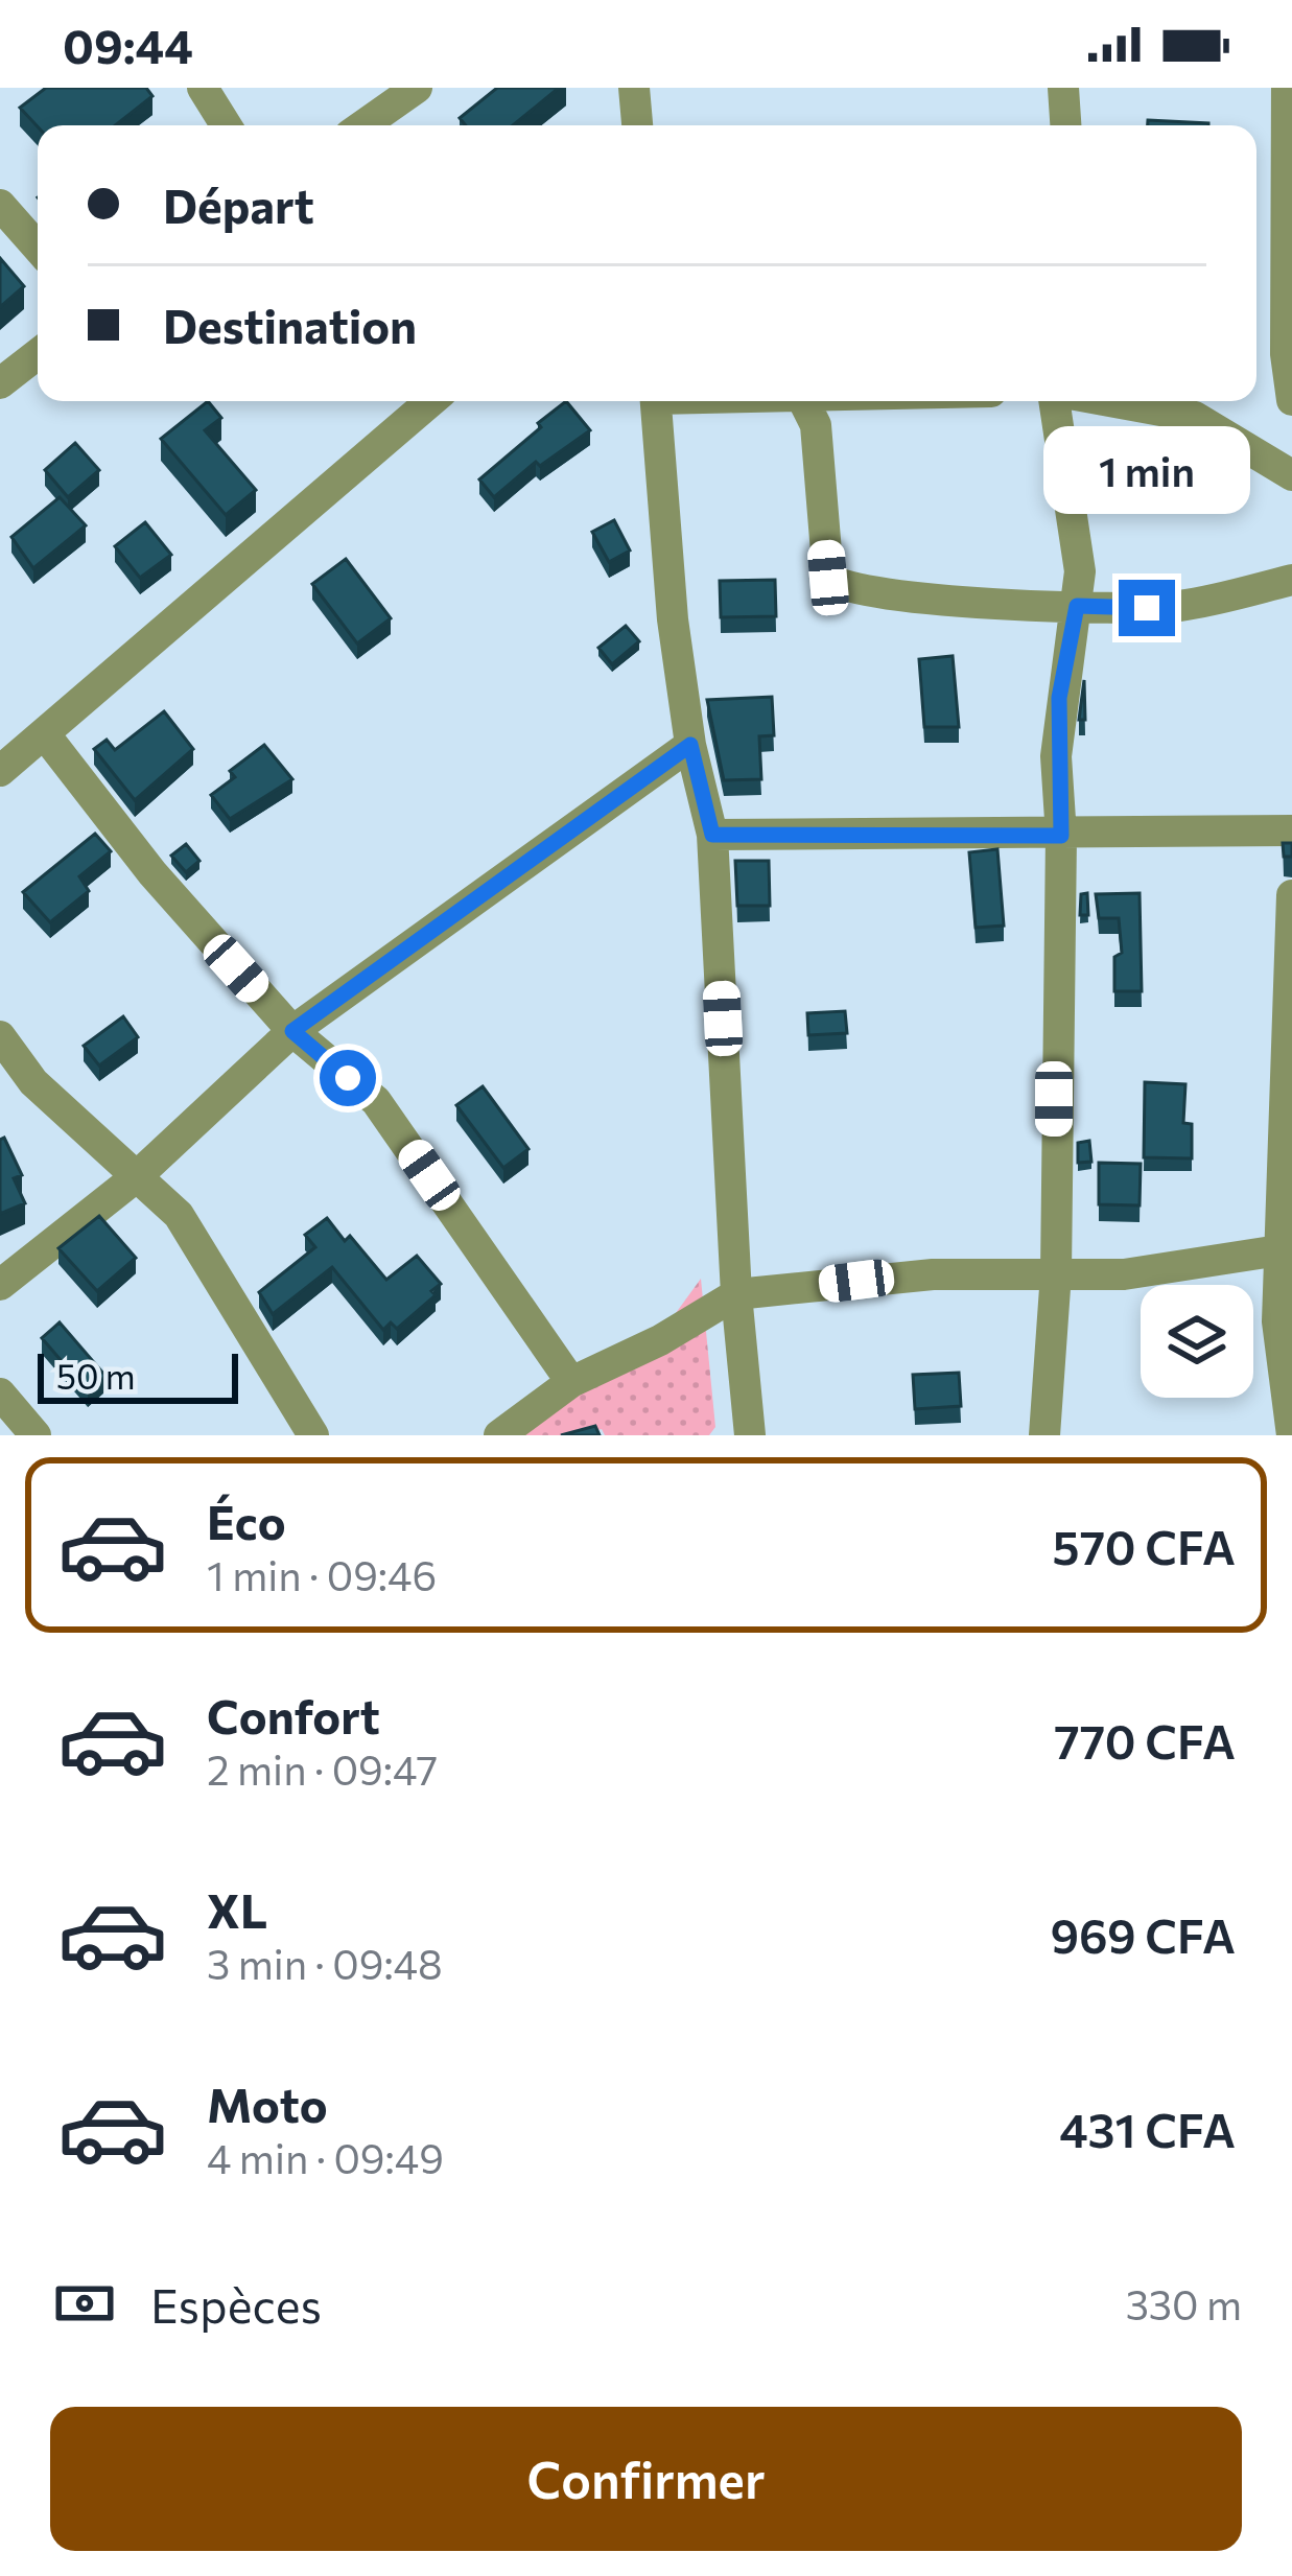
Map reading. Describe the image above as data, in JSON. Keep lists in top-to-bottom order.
{
  "scale_bar": "50 m",
  "page": {
    "status": "09:44",
    "banner": ["Départ", "Destination"],
    "bubble": "1 min",
    "scale": "50 m",
    "list": [
      {
        "name": "Éco",
        "note": "1 min · 09:46",
        "value": "570 CFA"
      },
      {
        "name": "Confort",
        "note": "2 min · 09:47",
        "value": "770 CFA"
      },
      {
        "name": "XL",
        "note": "3 min · 09:48",
        "value": "969 CFA"
      },
      {
        "name": "Moto",
        "note": "4 min · 09:49",
        "value": "431 CFA"
      }
    ],
    "pay": ["Espèces", "330 m"],
    "buttons": "Confirmer"
  }
}
